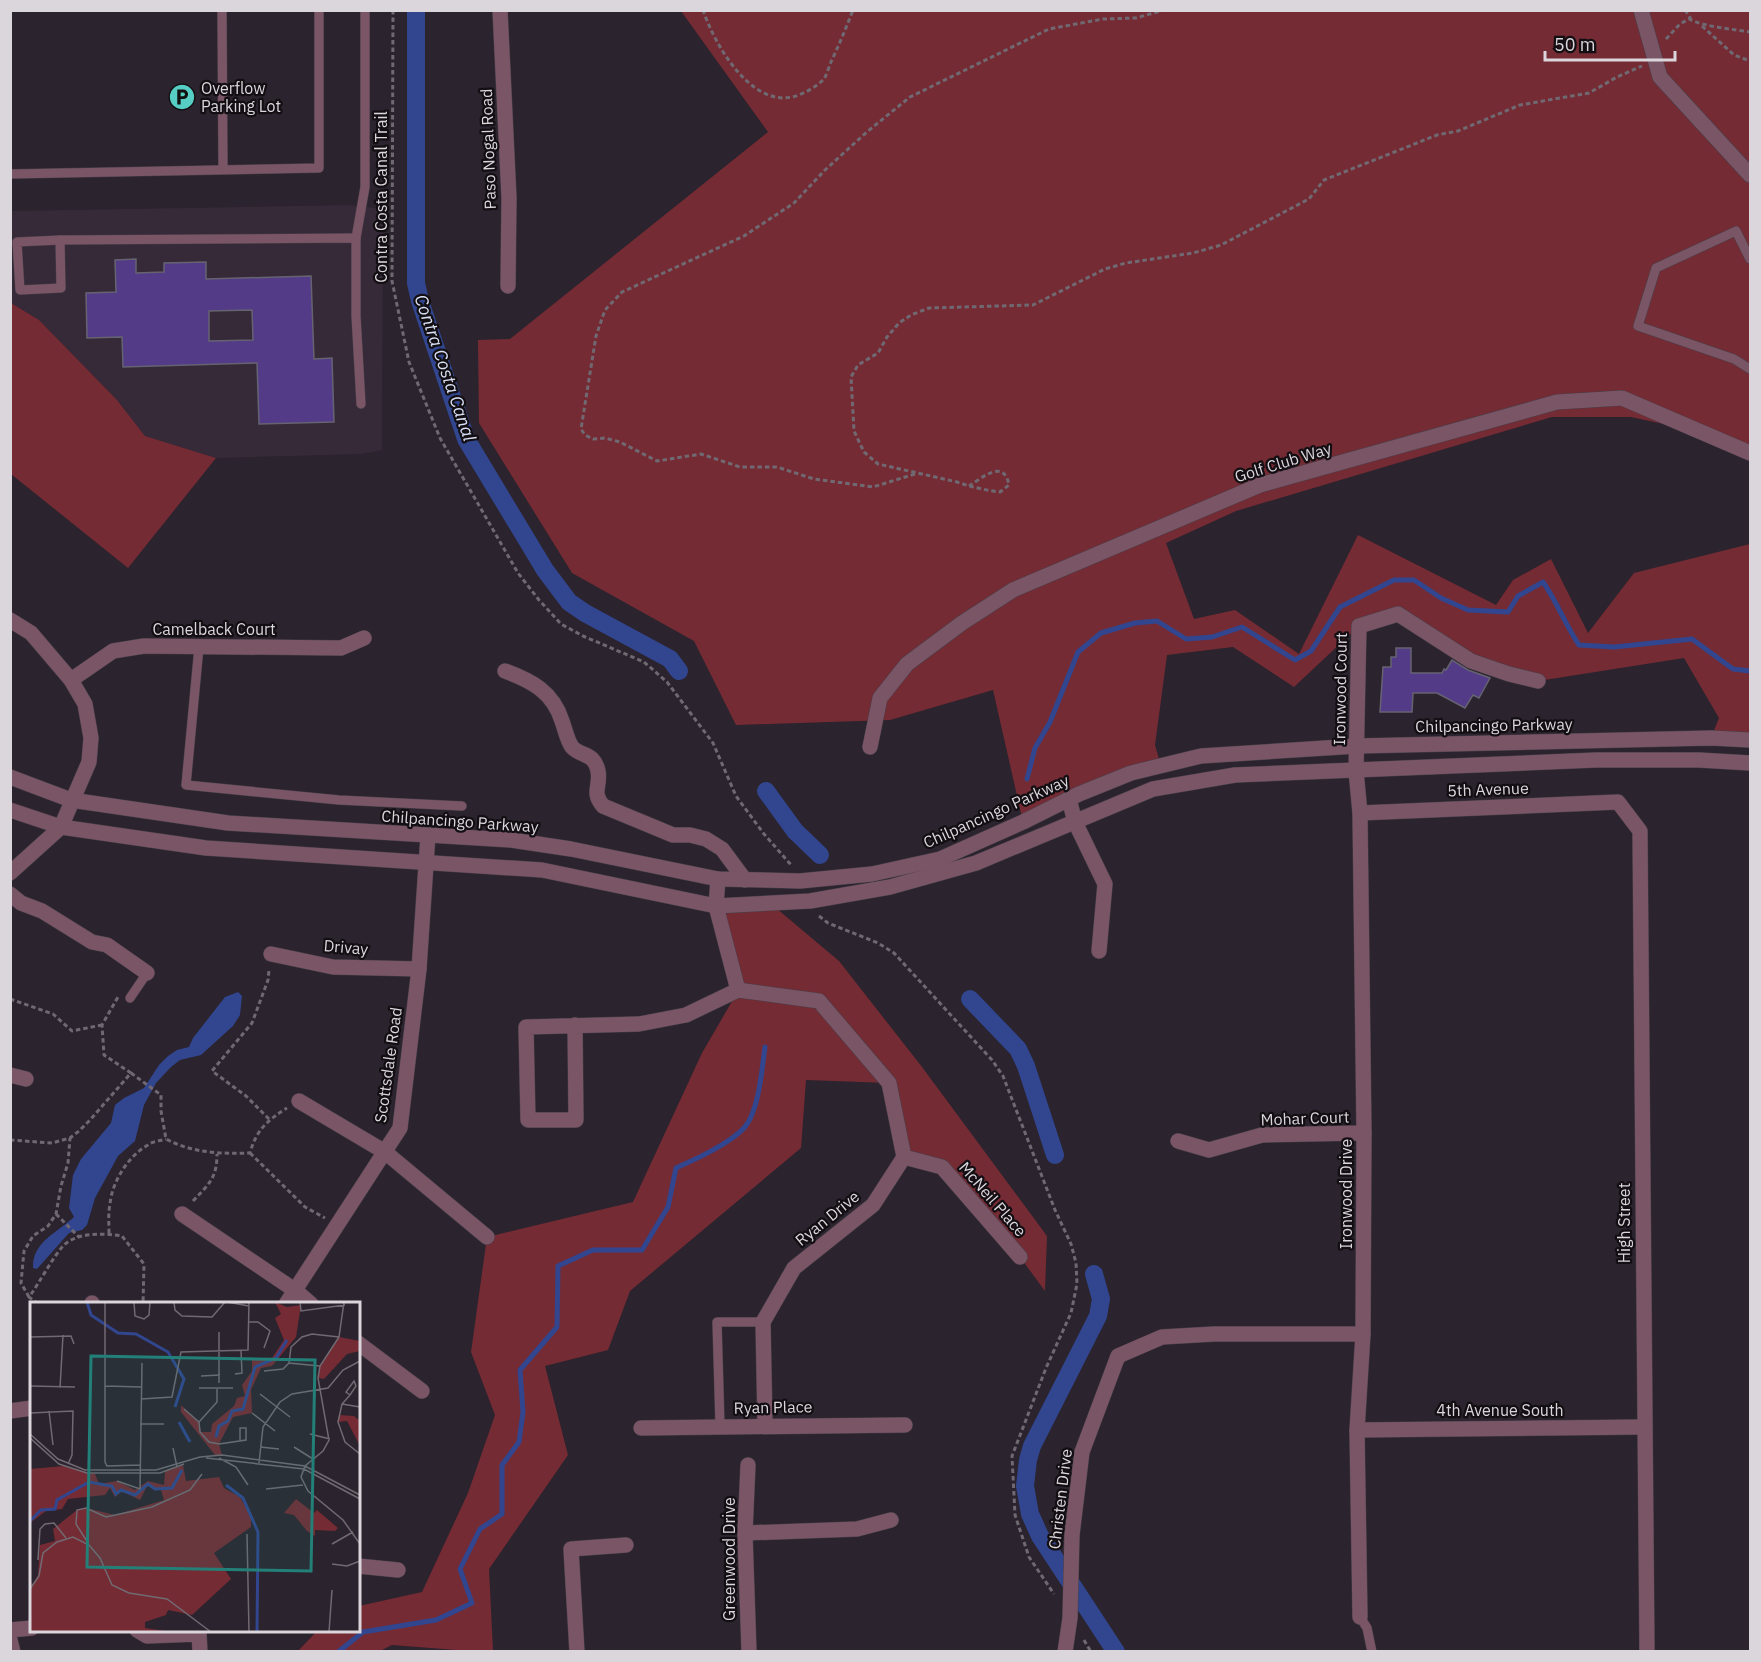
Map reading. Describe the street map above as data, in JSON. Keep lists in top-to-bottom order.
{
  "streets": {
    "street": [
      "Paso Nogal Road",
      "Golf Club Way",
      "Camelback Court",
      "Ironwood Court",
      "Chilpancingo Parkway",
      "5th Avenue",
      "Drivay",
      "Scottsdale Road",
      "Mohar Court",
      "Ironwood Drive",
      "McNeil Place",
      "Ryan Drive",
      "High Street",
      "Ryan Place",
      "4th Avenue South",
      "Christen Drive",
      "Greenwood Drive"
    ],
    "path": ["Contra Costa Canal Trail"]
  },
  "crossings": [
    ["Contra Costa Canal Trail", "Chilpancingo Parkway"],
    ["Ironwood Court", "Chilpancingo Parkway"],
    ["Ironwood Court", "Ironwood Drive"],
    ["Chilpancingo Parkway", "Scottsdale Road"],
    ["Chilpancingo Parkway", "Ironwood Drive"],
    ["5th Avenue", "Ironwood Drive"],
    ["5th Avenue", "High Street"],
    ["Drivay", "Scottsdale Road"],
    ["Mohar Court", "Ironwood Drive"],
    ["Ironwood Drive", "4th Avenue South"],
    ["Ironwood Drive", "Christen Drive"],
    ["McNeil Place", "Ryan Drive"],
    ["Ryan Drive", "Ryan Place"],
    ["High Street", "4th Avenue South"]
  ],
  "water": ["Contra Costa Canal"],
  "places": {
    "parking": ["Overflow Parking Lot"]
  },
  "scale_bar": "50 m"
}
